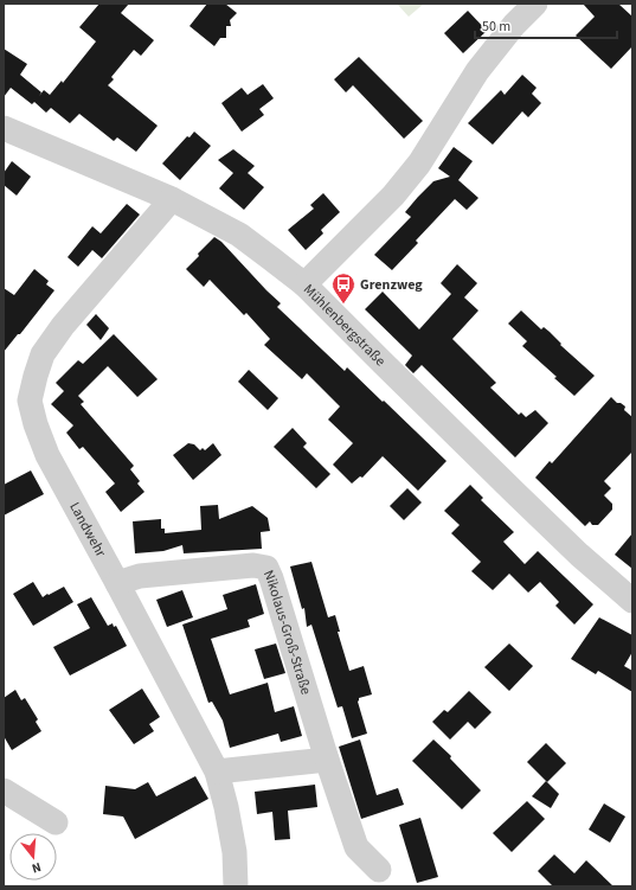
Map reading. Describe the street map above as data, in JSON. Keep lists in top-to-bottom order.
{
  "streets": {
    "street": ["Mühlenbergstraße", "Landwehr", "Nikolaus-Groß-Straße"]
  },
  "crossings": [
    ["Mühlenbergstraße", "Landwehr"],
    ["Landwehr", "Nikolaus-Groß-Straße"]
  ],
  "places": {
    "bus stop": ["Grenzweg"]
  },
  "scale_bar": "50 m",
  "north": "bottom"
}
